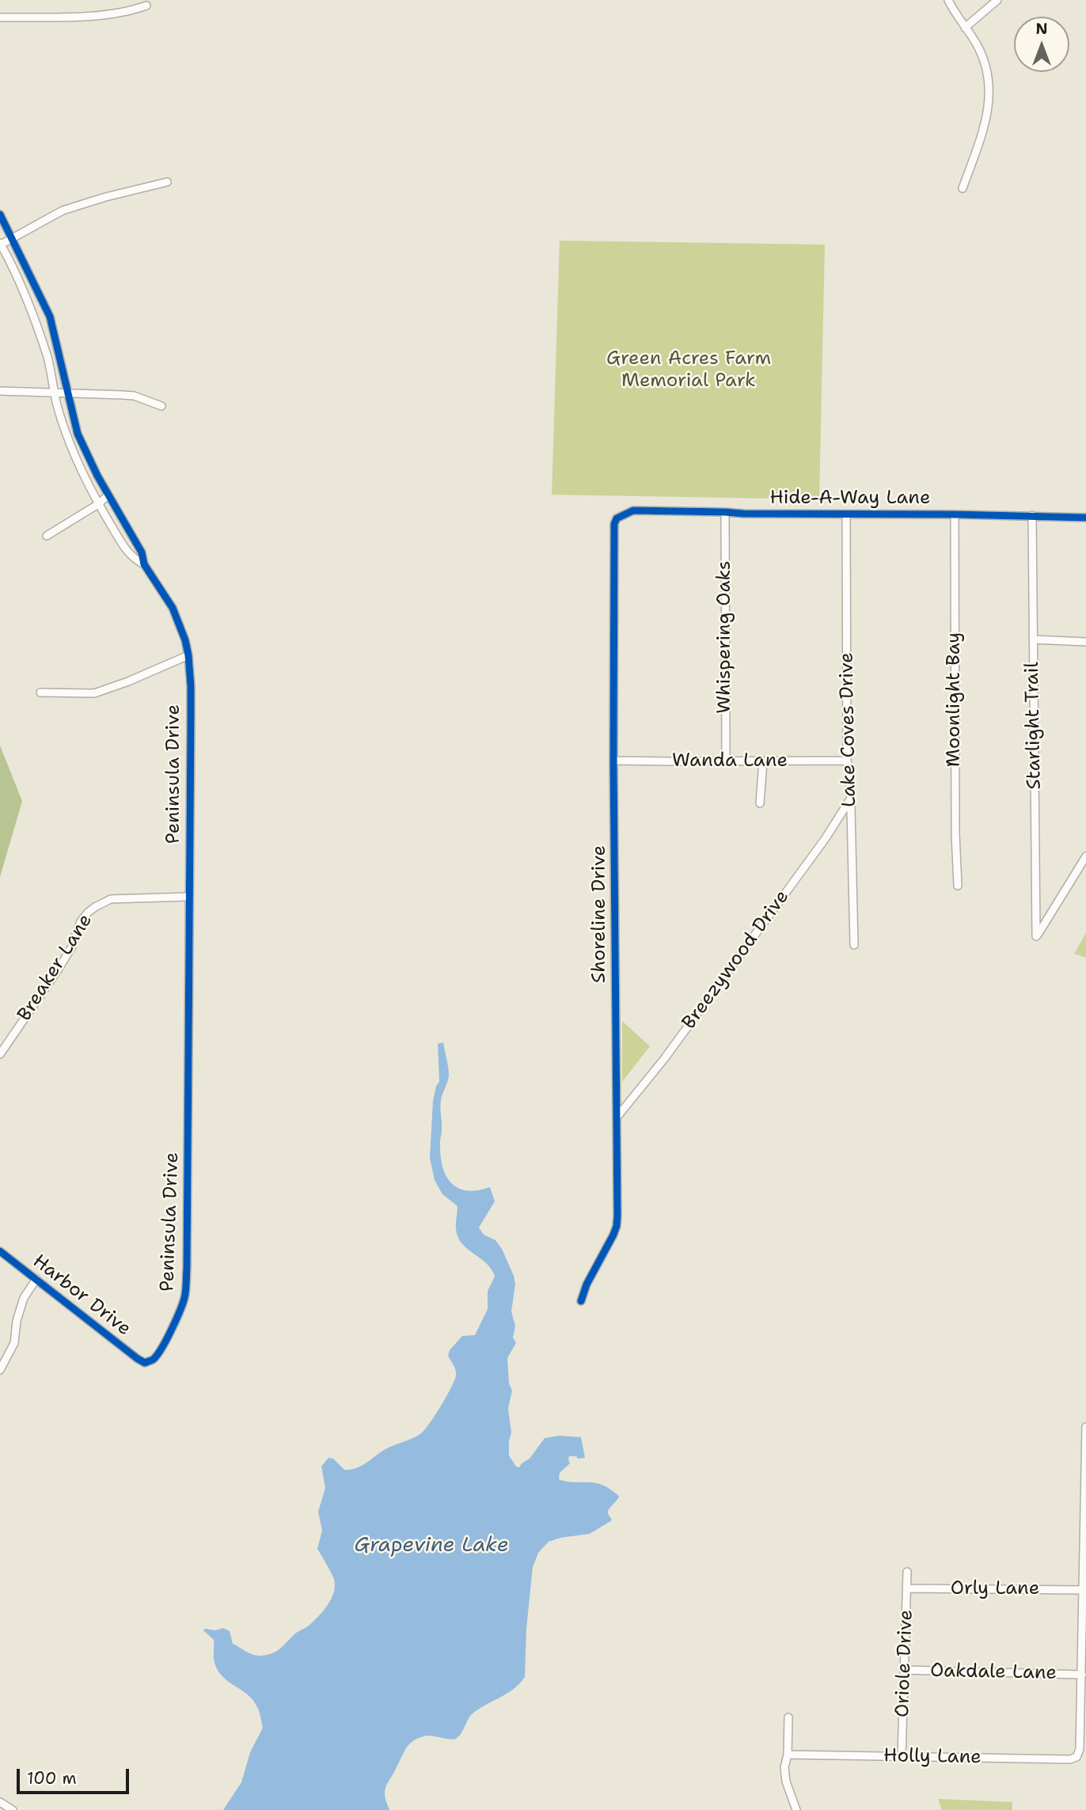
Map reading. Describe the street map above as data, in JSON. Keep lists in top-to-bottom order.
{
  "streets": {
    "street": [
      "Hide-A-Way Lane",
      "Whispering Oaks",
      "Moonlight Bay",
      "Starlight Trail",
      "Lake Coves Drive",
      "Wanda Lane",
      "Peninsula Drive",
      "Shoreline Drive",
      "Breezywood Drive",
      "Breaker Lane",
      "Harbor Drive",
      "Orly Lane",
      "Oriole Drive",
      "Oakdale Lane",
      "Holly Lane"
    ]
  },
  "crossings": [
    ["Hide-A-Way Lane", "Whispering Oaks"],
    ["Hide-A-Way Lane", "Moonlight Bay"],
    ["Hide-A-Way Lane", "Starlight Trail"],
    ["Hide-A-Way Lane", "Lake Coves Drive"],
    ["Hide-A-Way Lane", "Shoreline Drive"],
    ["Whispering Oaks", "Wanda Lane"],
    ["Lake Coves Drive", "Wanda Lane"],
    ["Lake Coves Drive", "Breezywood Drive"],
    ["Wanda Lane", "Shoreline Drive"],
    ["Peninsula Drive", "Breaker Lane"],
    ["Peninsula Drive", "Harbor Drive"],
    ["Shoreline Drive", "Breezywood Drive"],
    ["Orly Lane", "Oriole Drive"],
    ["Oriole Drive", "Oakdale Lane"],
    ["Oriole Drive", "Holly Lane"],
    ["Oakdale Lane", "Holly Lane"]
  ],
  "water": ["Grapevine Lake"],
  "parks": ["Green Acres Farm Memorial Park"],
  "scale_bar": "100 m",
  "north": "top"
}
